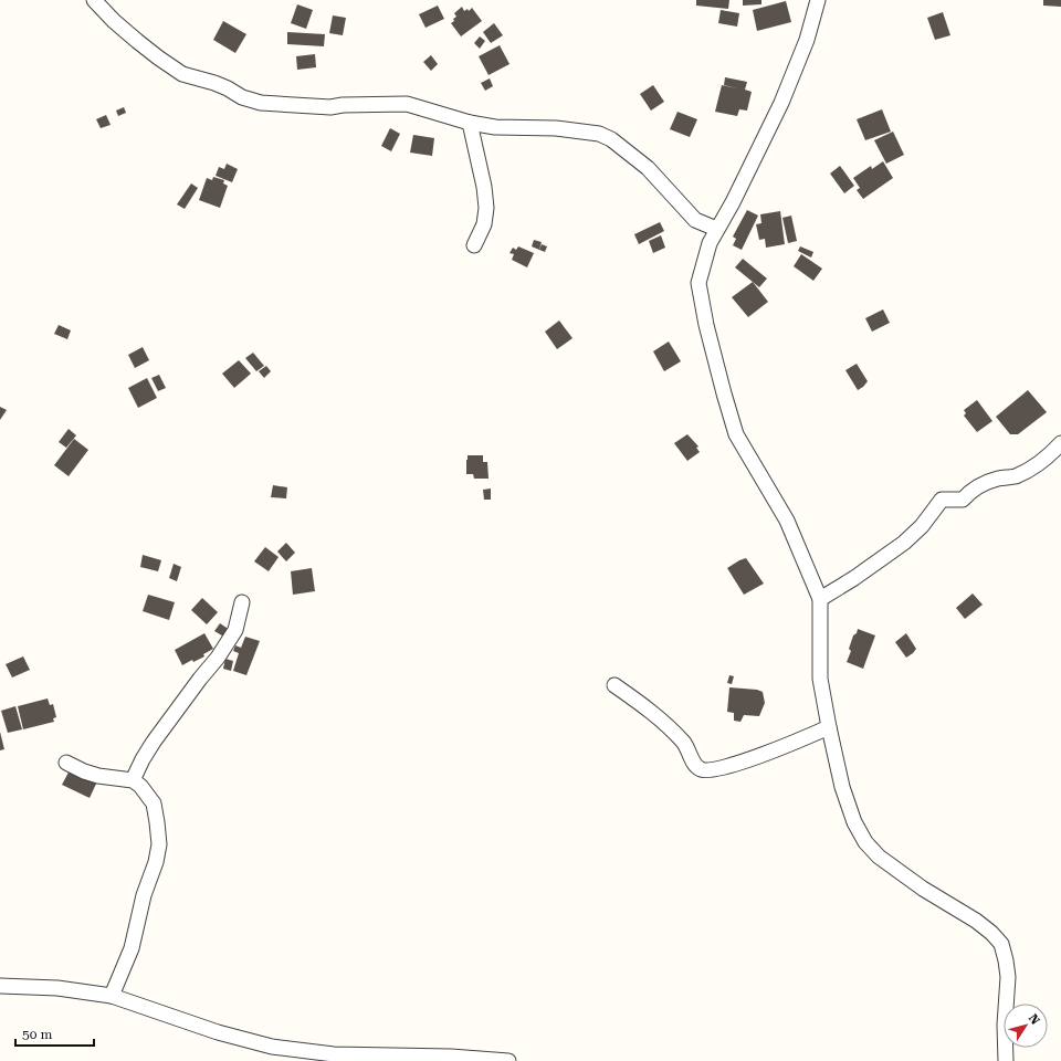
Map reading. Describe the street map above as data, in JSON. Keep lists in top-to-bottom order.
{
  "scale_bar": "50 m",
  "north": "top right"
}
